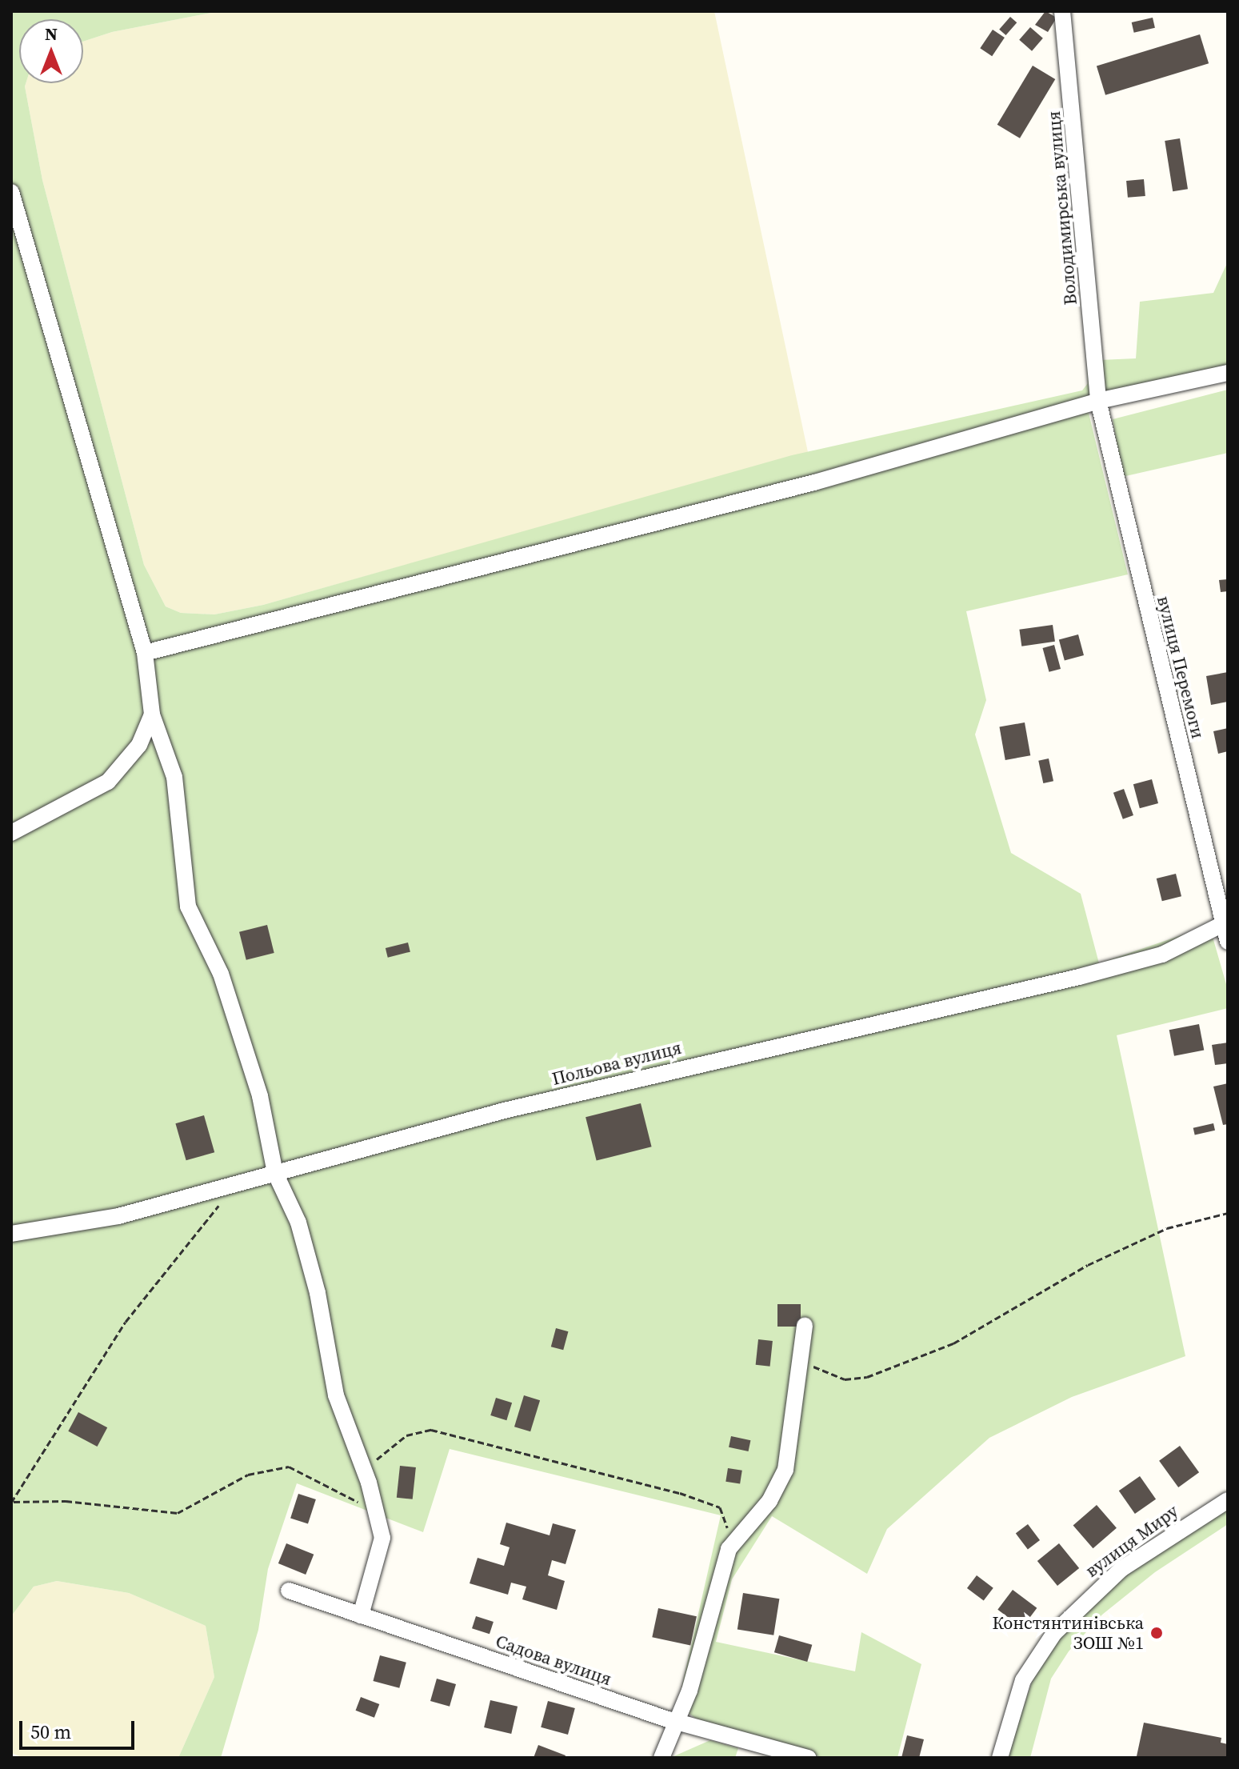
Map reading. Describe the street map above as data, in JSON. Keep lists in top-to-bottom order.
{
  "streets": {
    "street": [
      "Володимирська вулиця",
      "вулиця Перемоги",
      "Польова вулиця",
      "вулиця Миру",
      "Садова вулиця"
    ]
  },
  "crossings": [
    ["Володимирська вулиця", "вулиця Перемоги"],
    ["вулиця Перемоги", "Польова вулиця"]
  ],
  "places": ["Констянтинівська ЗОШ №1"],
  "scale_bar": "50 m",
  "north": "top"
}
